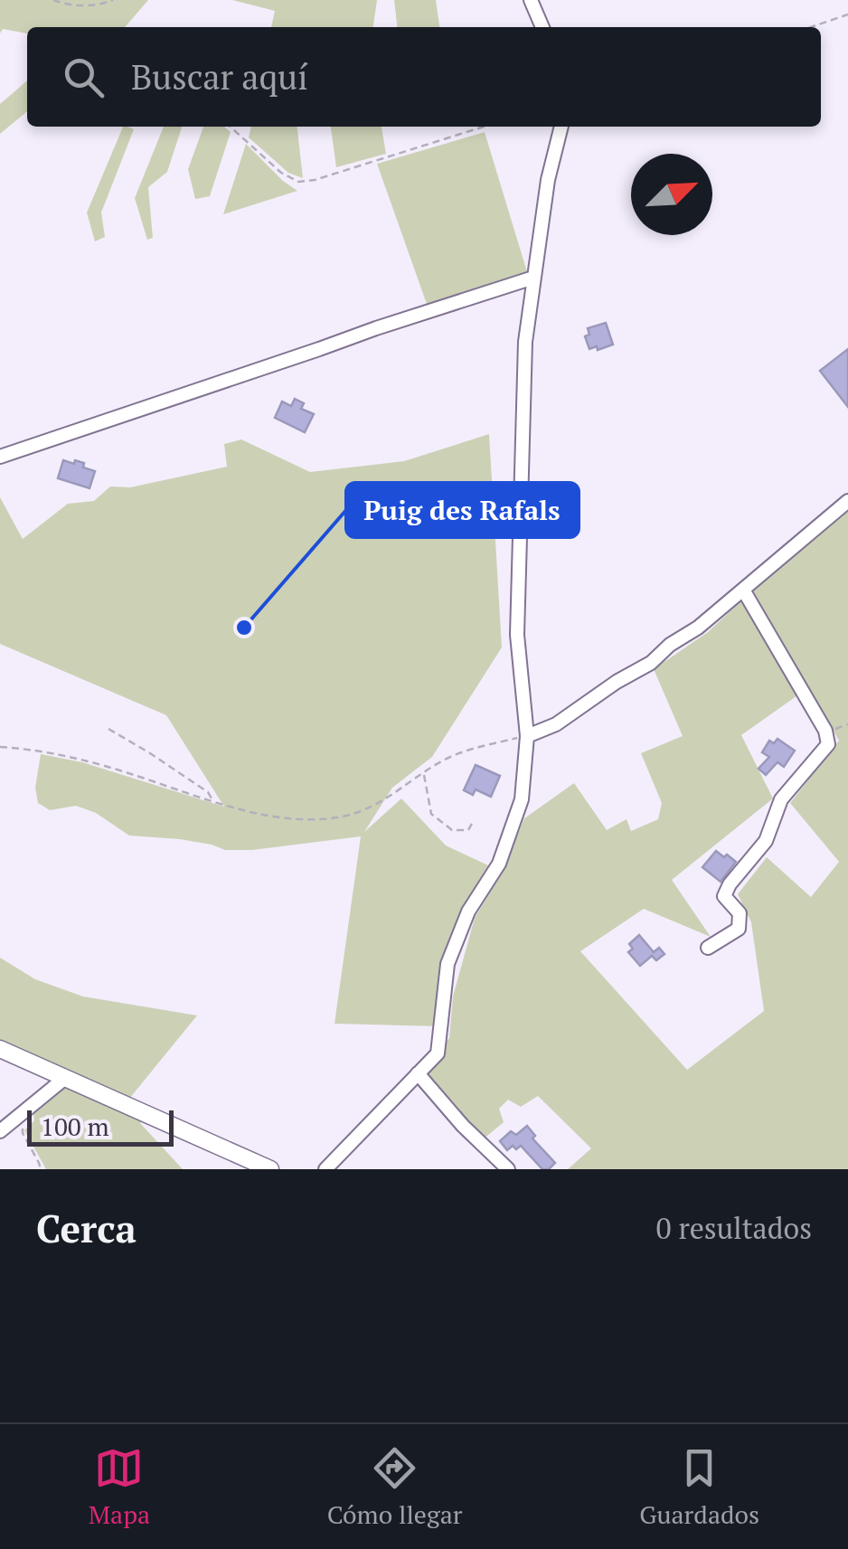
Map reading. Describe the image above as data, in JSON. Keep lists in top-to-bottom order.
{
  "places": ["Puig des Rafals"],
  "scale_bar": "100 m",
  "north": "top right",
  "page": {
    "search": "Buscar aquí",
    "scale": "100 m",
    "heading": ["Cerca", "0 resultados"],
    "nav": ["Mapa", "Cómo llegar", "Guardados"]
  }
}
